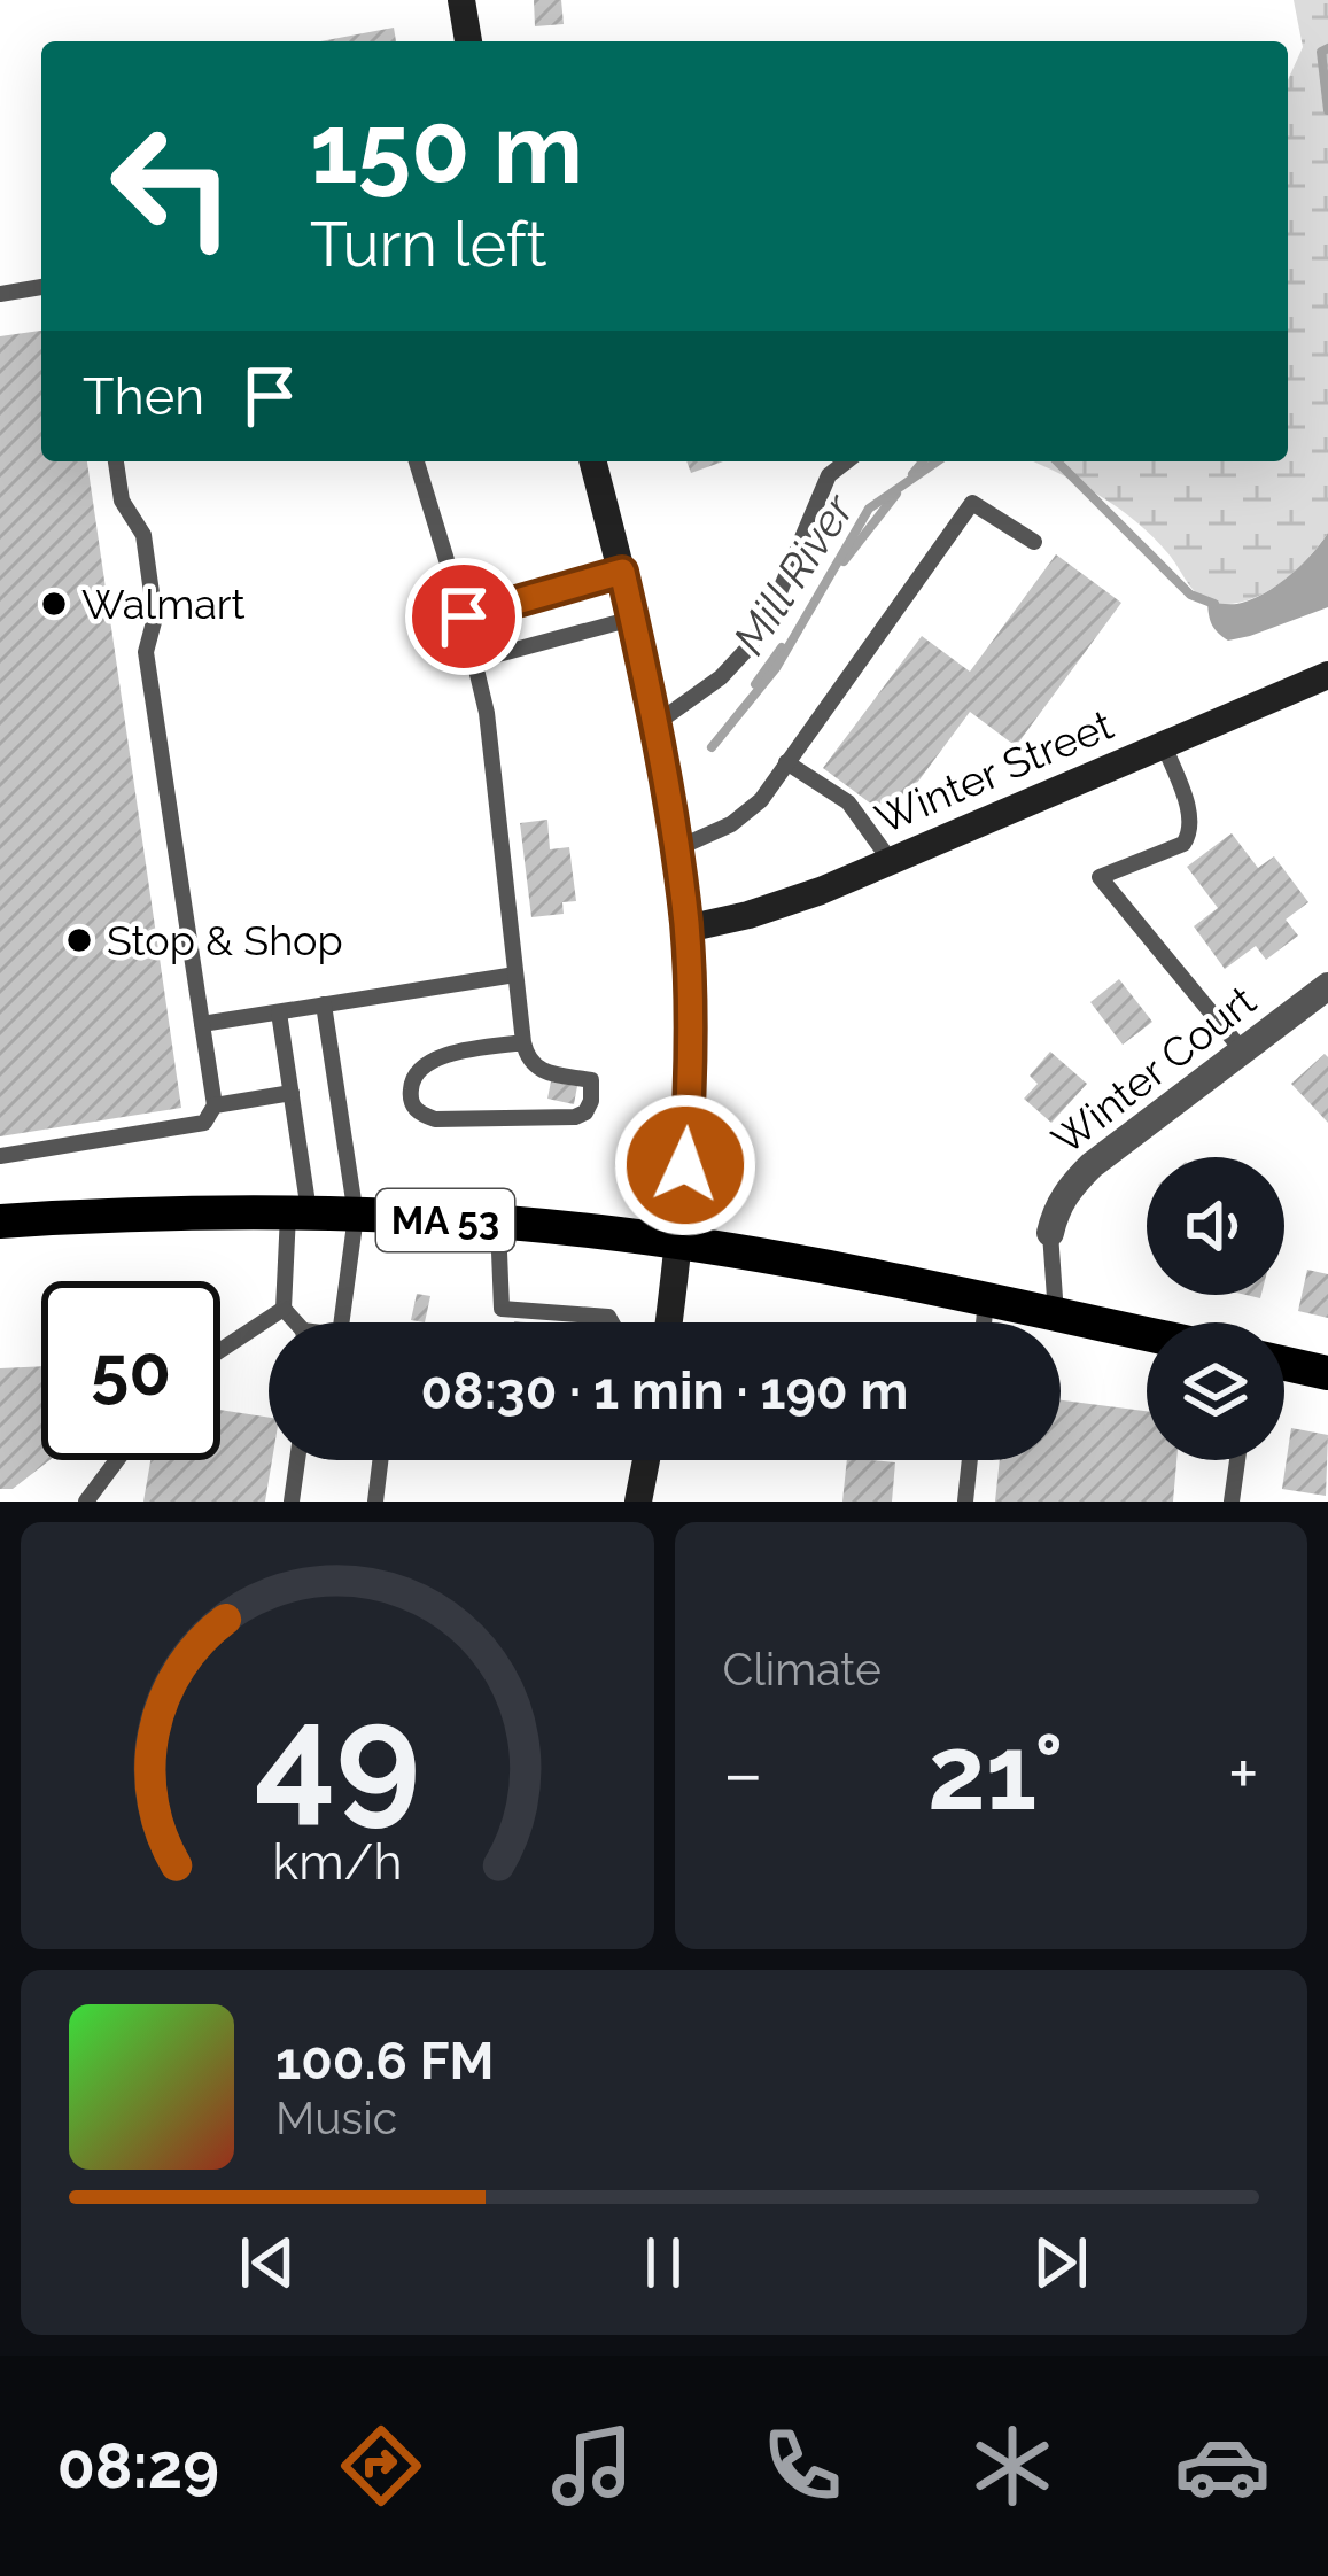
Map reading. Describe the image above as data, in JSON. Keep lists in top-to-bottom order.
{
  "streets": {
    "main road": ["Winter Street", "MA 53"],
    "street": ["Winter Court"]
  },
  "crossings": [
    ["Winter Court", "MA 53"]
  ],
  "water": ["Mill River"],
  "places": ["Walmart", "Stop & Shop"],
  "page": {
    "turn": ["150 m", "Turn left"],
    "then": "Then",
    "limit": "50",
    "trip": "08:30 · 1 min · 190 m",
    "tile": "Climate",
    "heat": ["−", "21°", "+"],
    "song": ["100.6 FM", "Music"],
    "tabs": "08:29",
    "gauge": ["49", "km/h"]
  }
}
